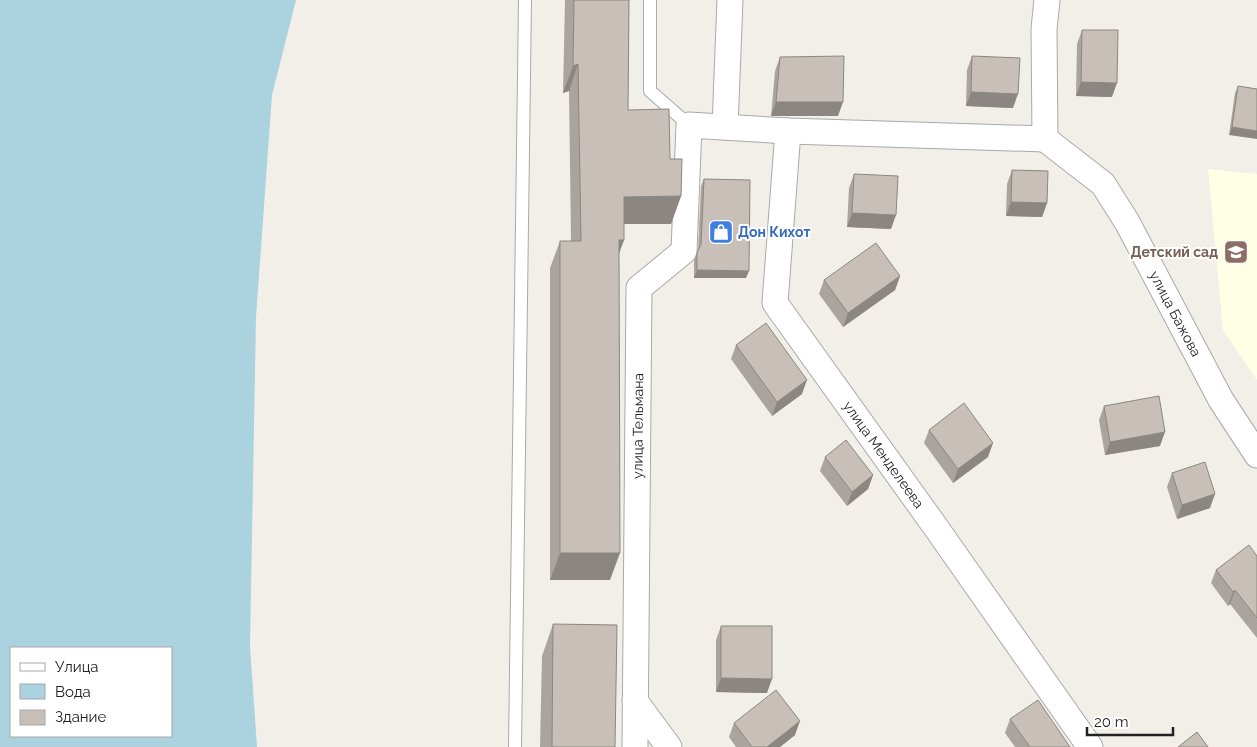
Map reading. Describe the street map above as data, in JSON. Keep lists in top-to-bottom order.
{
  "streets": {
    "street": ["улица Бажова", "улица Тельмана", "улица Менделеева"]
  },
  "places": {
    "shop": ["Дон Кихот"],
    "school or university": ["Детский сад"]
  },
  "legend": ["Улица", "Вода", "Здание"],
  "scale_bar": "20 m"
}
